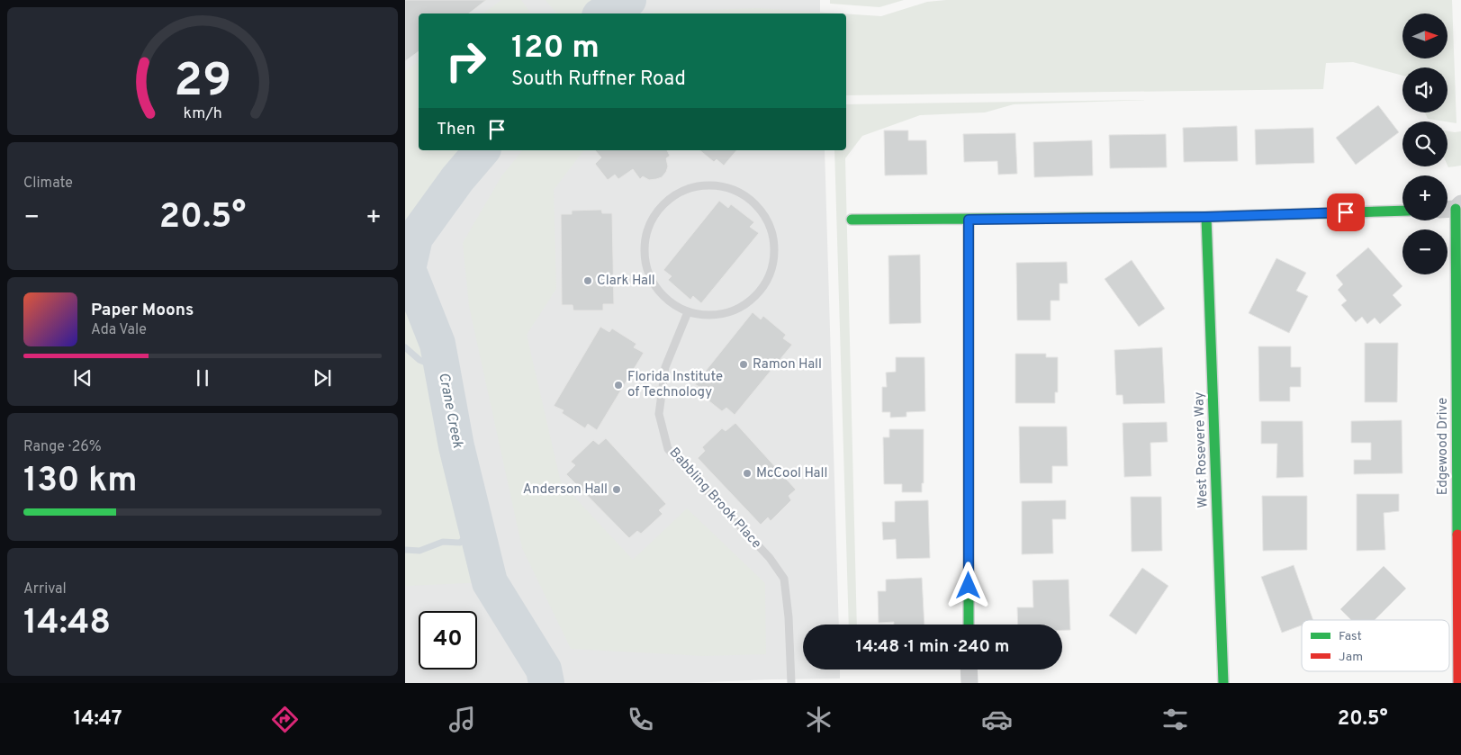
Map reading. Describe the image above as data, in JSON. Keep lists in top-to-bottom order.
{
  "streets": {
    "street": ["Edgewood Drive", "West Rosevere Way"],
    "lane": ["Babbling Brook Place"]
  },
  "water": ["Crane Creek"],
  "places": [
    "Clark Hall",
    "Ramon Hall",
    "Florida Institute of Technology",
    "McCool Hall",
    "Anderson Hall"
  ],
  "legend": ["Fast", "Jam"],
  "north": "right",
  "page": {
    "map_buttons": ["+", "−"],
    "turn": ["120 m", "South Ruffner Road"],
    "then": "Then",
    "tile": [
      "Climate",
      ["Range · 26%", "130 km"],
      ["Arrival", "14:48"]
    ],
    "heat": ["−", "20.5°", "+"],
    "song": ["Paper Moons", "Ada Vale"],
    "limit": "40",
    "trip": "14:48 · 1 min · 240 m",
    "tabs": ["14:47", "20.5°"],
    "gauge": ["29", "km/h"]
  }
}
